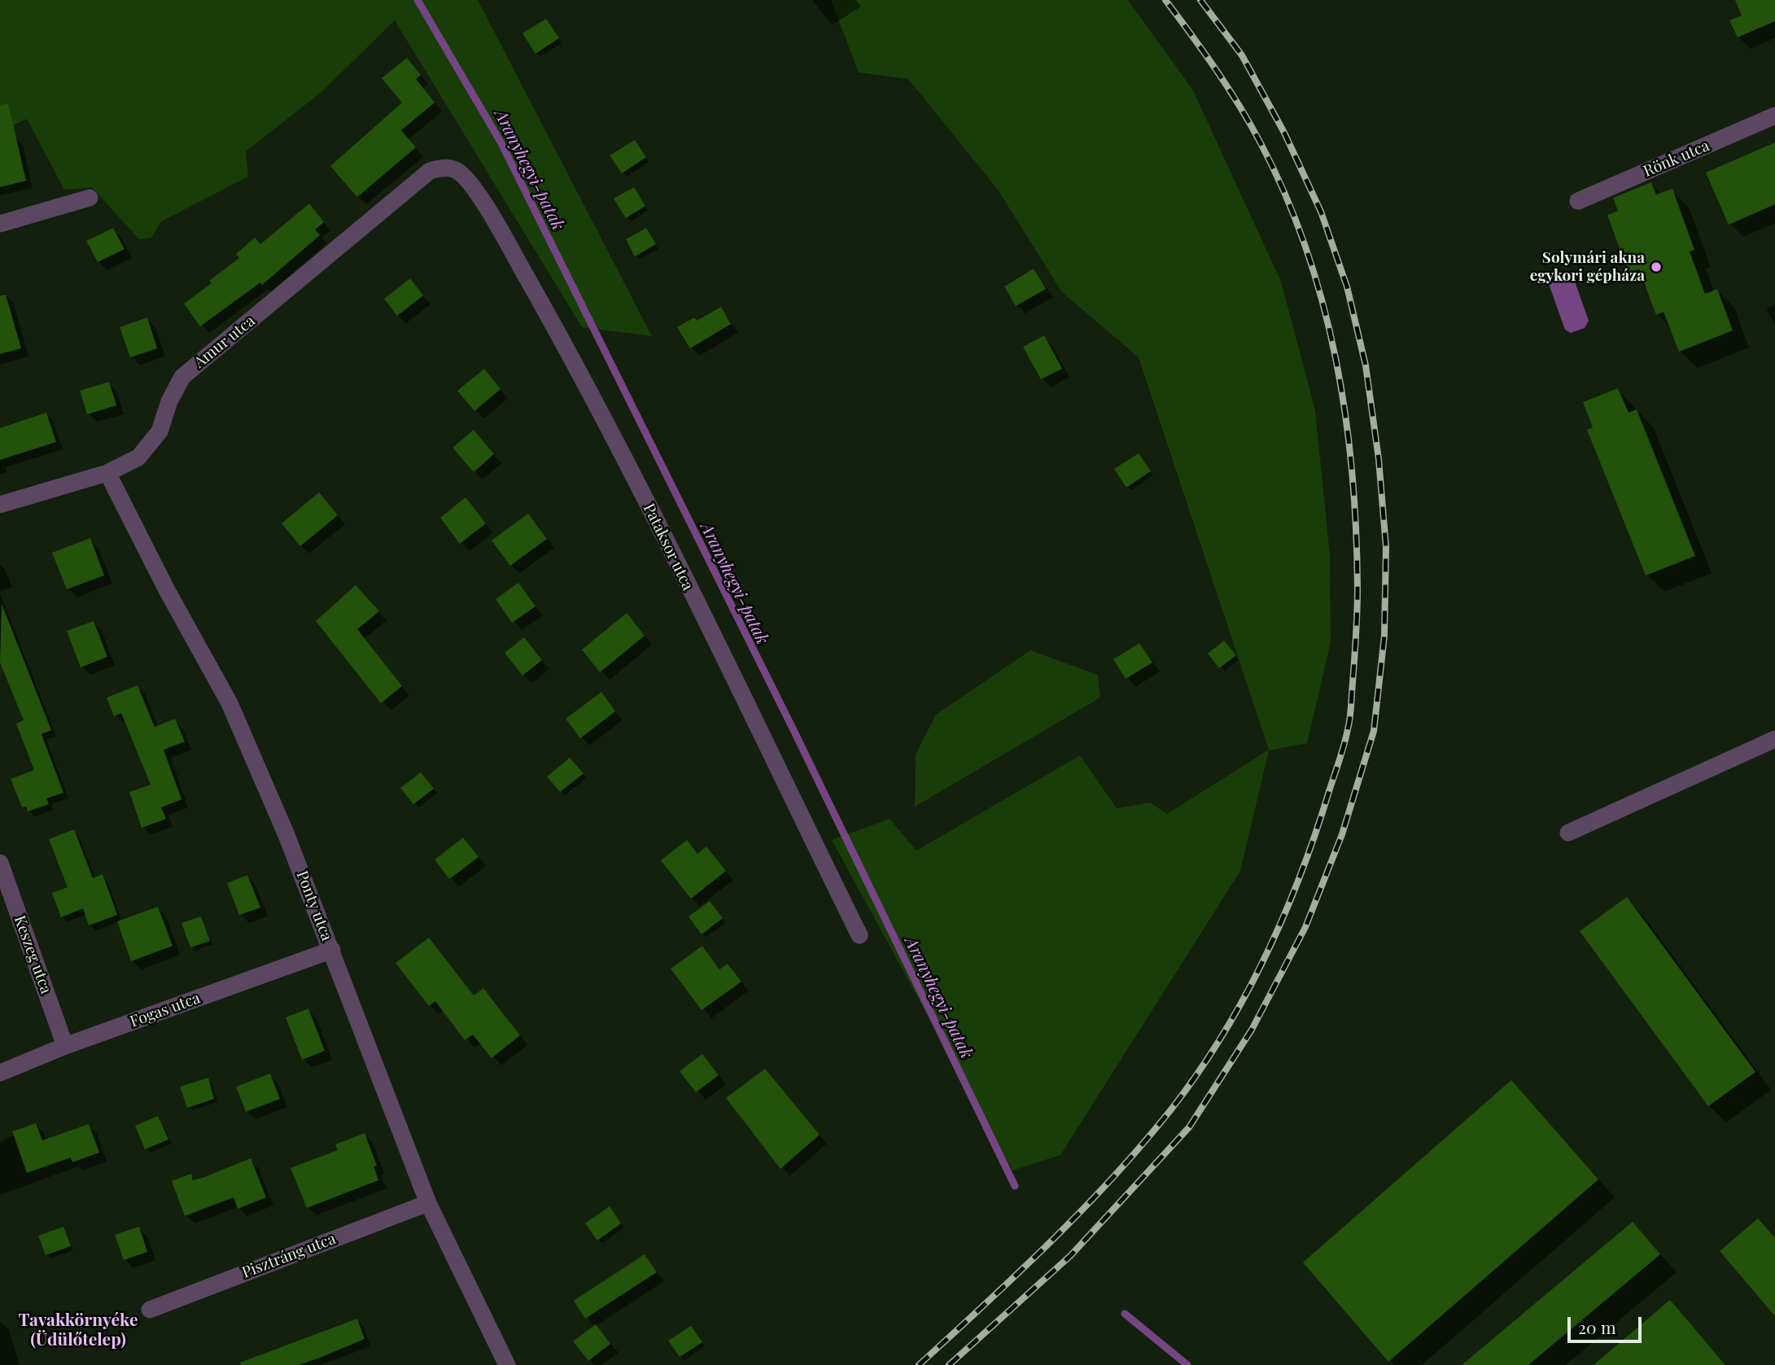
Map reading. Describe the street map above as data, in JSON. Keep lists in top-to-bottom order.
{
  "streets": {
    "street": [
      "Rönk utca",
      "Amur utca",
      "Pataksor utca",
      "Ponty utca",
      "Keszeg utca",
      "Fogas utca",
      "Pisztráng utca"
    ]
  },
  "crossings": [
    ["Amur utca", "Pataksor utca"],
    ["Amur utca", "Ponty utca"],
    ["Ponty utca", "Fogas utca"],
    ["Ponty utca", "Pisztráng utca"],
    ["Keszeg utca", "Fogas utca"]
  ],
  "districts": ["Tavakkörnyéke (Üdülőtelep)"],
  "water": ["Aranyhegyi-patak"],
  "places": ["Solymári akna egykori gépháza"],
  "scale_bar": "20 m"
}
